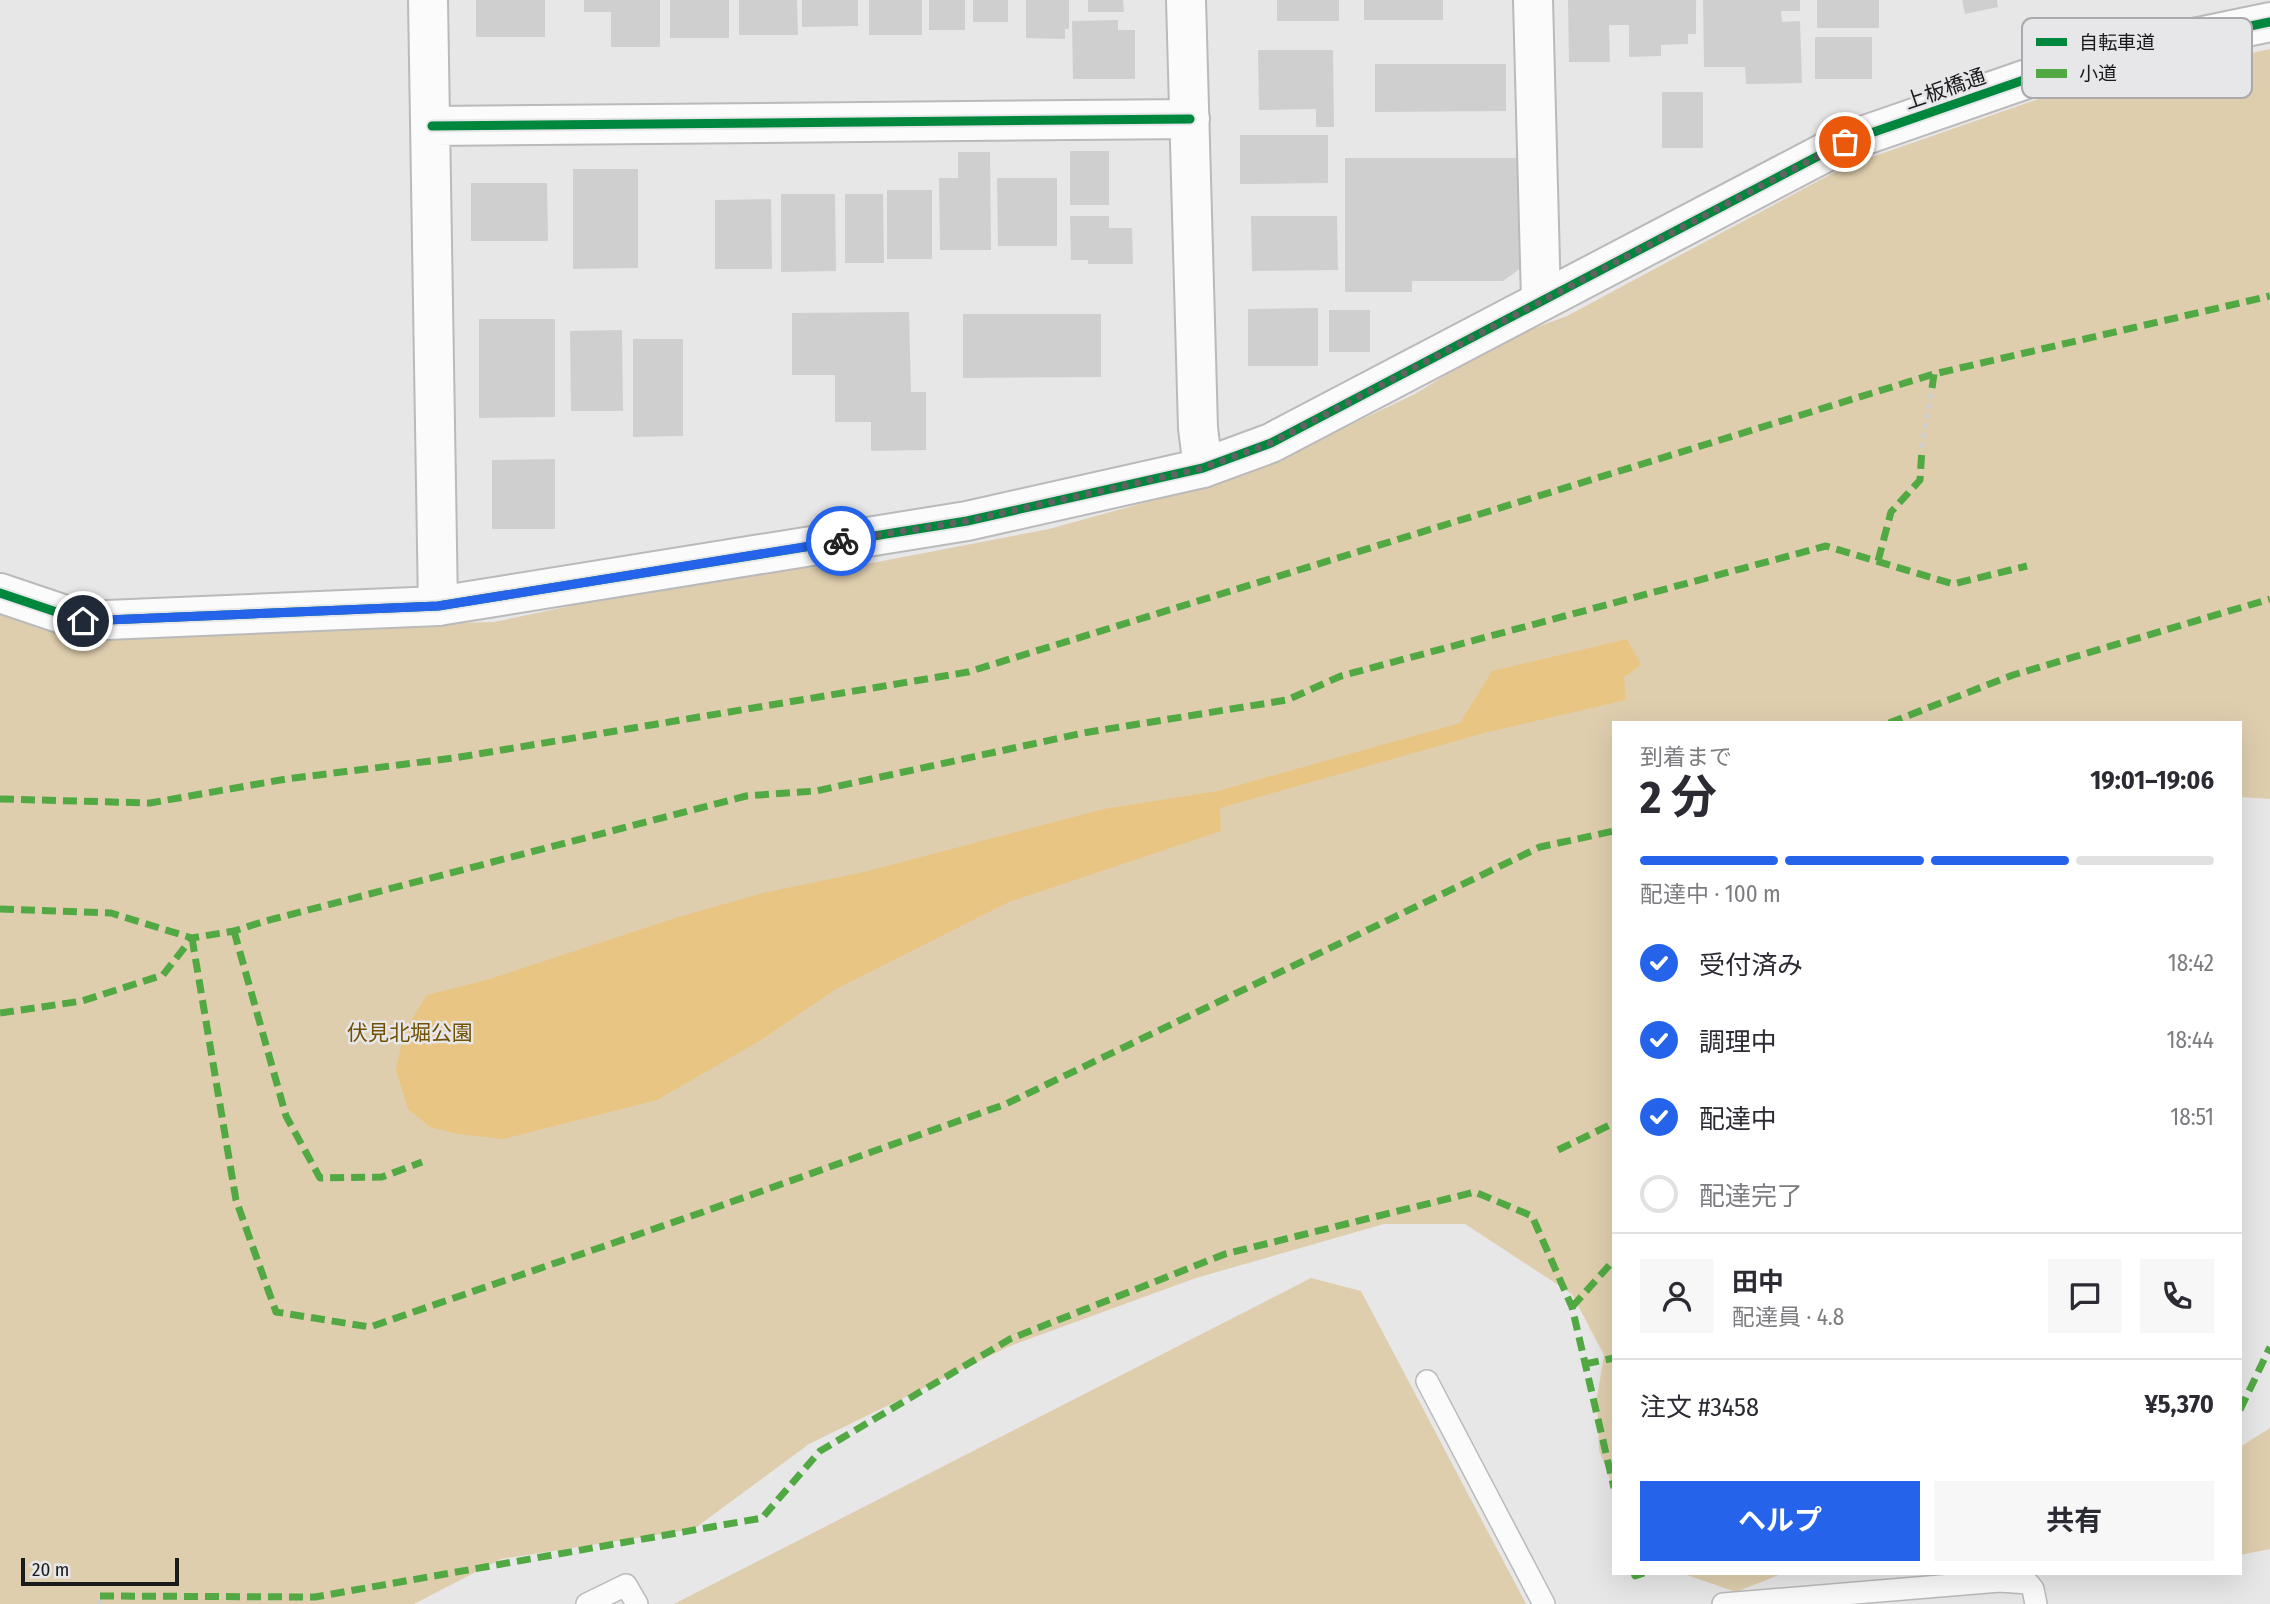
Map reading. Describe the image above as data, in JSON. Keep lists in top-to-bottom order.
{
  "streets": {
    "street": ["上板橋通"]
  },
  "parks": ["伏見北堀公園"],
  "legend": ["自転車道", "小道"],
  "scale_bar": "20 m",
  "page": {
    "heading": ["2 分", "到着まで", "19:01–19:06"],
    "panel": [
      "田中",
      "配達員 · 4.8",
      "注文 #3458",
      "¥5,370"
    ],
    "bar": "配達中 · 100 m",
    "list": [
      ["受付済み", "18:42"],
      ["調理中", "18:44"],
      ["配達中", "18:51"],
      "配達完了"
    ],
    "buttons": ["ヘルプ", "共有"],
    "scale": "20 m"
  }
}
